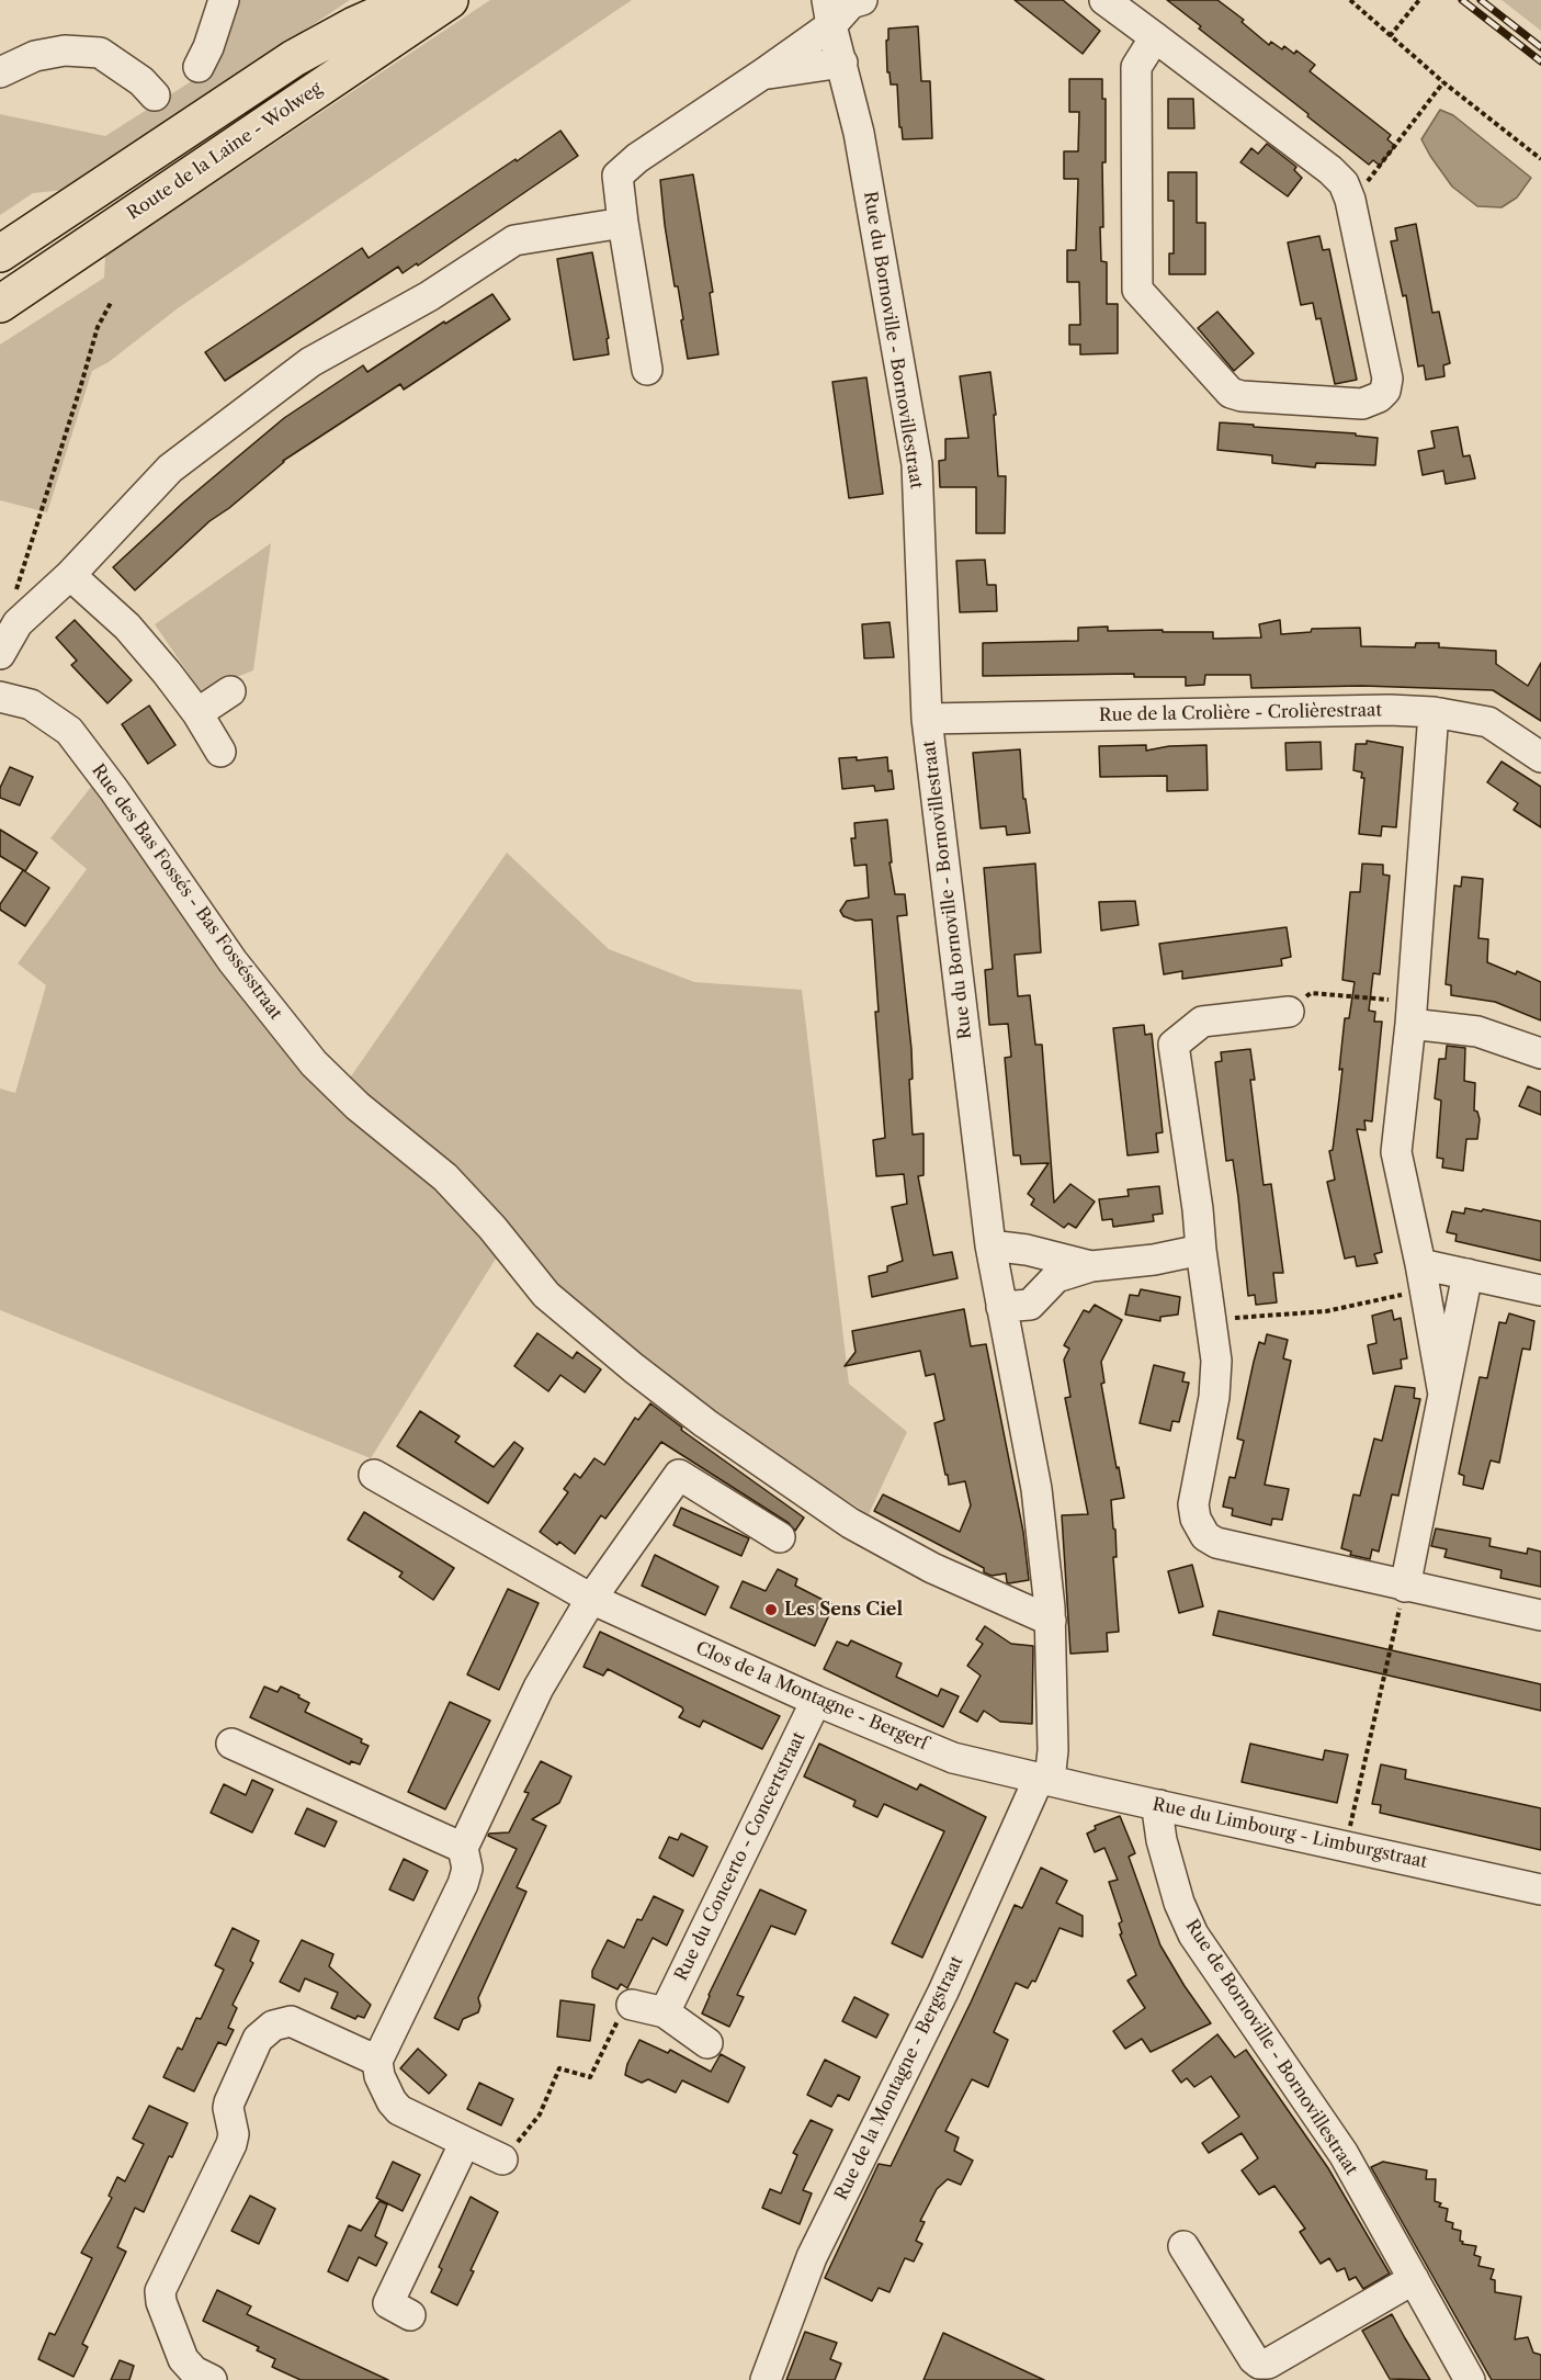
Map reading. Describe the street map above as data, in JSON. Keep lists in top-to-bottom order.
{
  "streets": {
    "highway": ["Route de la Laine - Wolweg"],
    "street": [
      "Rue du Bornoville - Bornovillestraat",
      "Rue de la Crolière - Crolièrestraat",
      "Rue des Bas Fossés - Bas Fossésstraat",
      "Clos de la Montagne - Bergerf",
      "Rue du Limbourg - Limburgstraat",
      "Rue du Concerto - Concertstraat",
      "Rue de Bornoville - Bornovillestraat",
      "Rue de la Montagne - Bergstraat"
    ]
  },
  "crossings": [
    ["Rue du Bornoville - Bornovillestraat", "Rue de la Crolière - Crolièrestraat"],
    ["Rue du Bornoville - Bornovillestraat", "Rue des Bas Fossés - Bas Fossésstraat"],
    ["Rue du Bornoville - Bornovillestraat", "Clos de la Montagne - Bergerf"],
    ["Rue du Bornoville - Bornovillestraat", "Rue du Limbourg - Limburgstraat"],
    ["Rue du Bornoville - Bornovillestraat", "Rue de la Montagne - Bergstraat"],
    ["Clos de la Montagne - Bergerf", "Rue du Limbourg - Limburgstraat"],
    ["Clos de la Montagne - Bergerf", "Rue du Concerto - Concertstraat"],
    ["Clos de la Montagne - Bergerf", "Rue de la Montagne - Bergstraat"],
    ["Rue du Limbourg - Limburgstraat", "Rue de Bornoville - Bornovillestraat"],
    ["Rue du Limbourg - Limburgstraat", "Rue de la Montagne - Bergstraat"]
  ],
  "places": ["Les Sens Ciel"]
}
